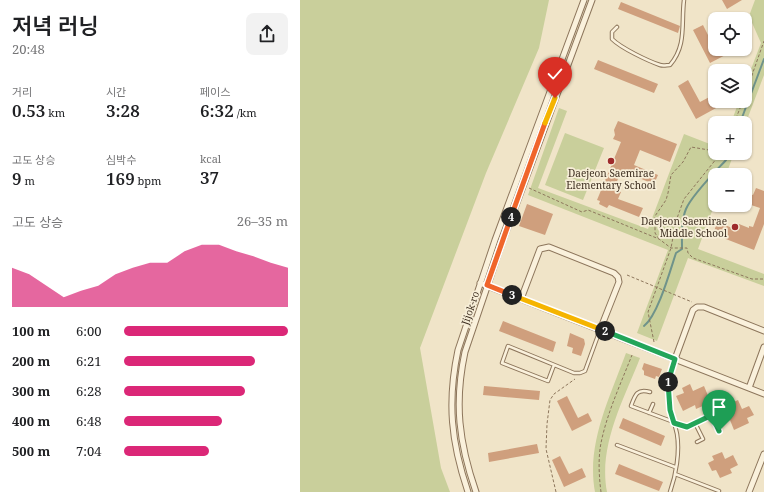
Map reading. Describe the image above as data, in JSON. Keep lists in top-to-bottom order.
{
  "streets": {
    "street": ["Jijok-ro"]
  },
  "places": ["Daejeon Saemirae Elementary School", "Daejeon Saemirae Middle School"],
  "page": {
    "heading": ["저녁 러닝", "20:48"],
    "map_buttons": ["+", "−"],
    "stats": [
      ["거리", "0.53 km"],
      ["시간", "3:28"],
      ["페이스", "6:32 /km"],
      ["고도 상승", "9 m"],
      ["심박수", "169 bpm"],
      ["kcal", "37"]
    ],
    "chart": ["고도 상승", "26–35 m"],
    "pins": [
      "4",
      "3",
      "2",
      "1"
    ],
    "list": [
      {
        "name": "100 m",
        "note": "6:00"
      },
      {
        "name": "200 m",
        "note": "6:21"
      },
      {
        "name": "300 m",
        "note": "6:28"
      },
      {
        "name": "400 m",
        "note": "6:48"
      },
      {
        "name": "500 m",
        "note": "7:04"
      }
    ]
  }
}
